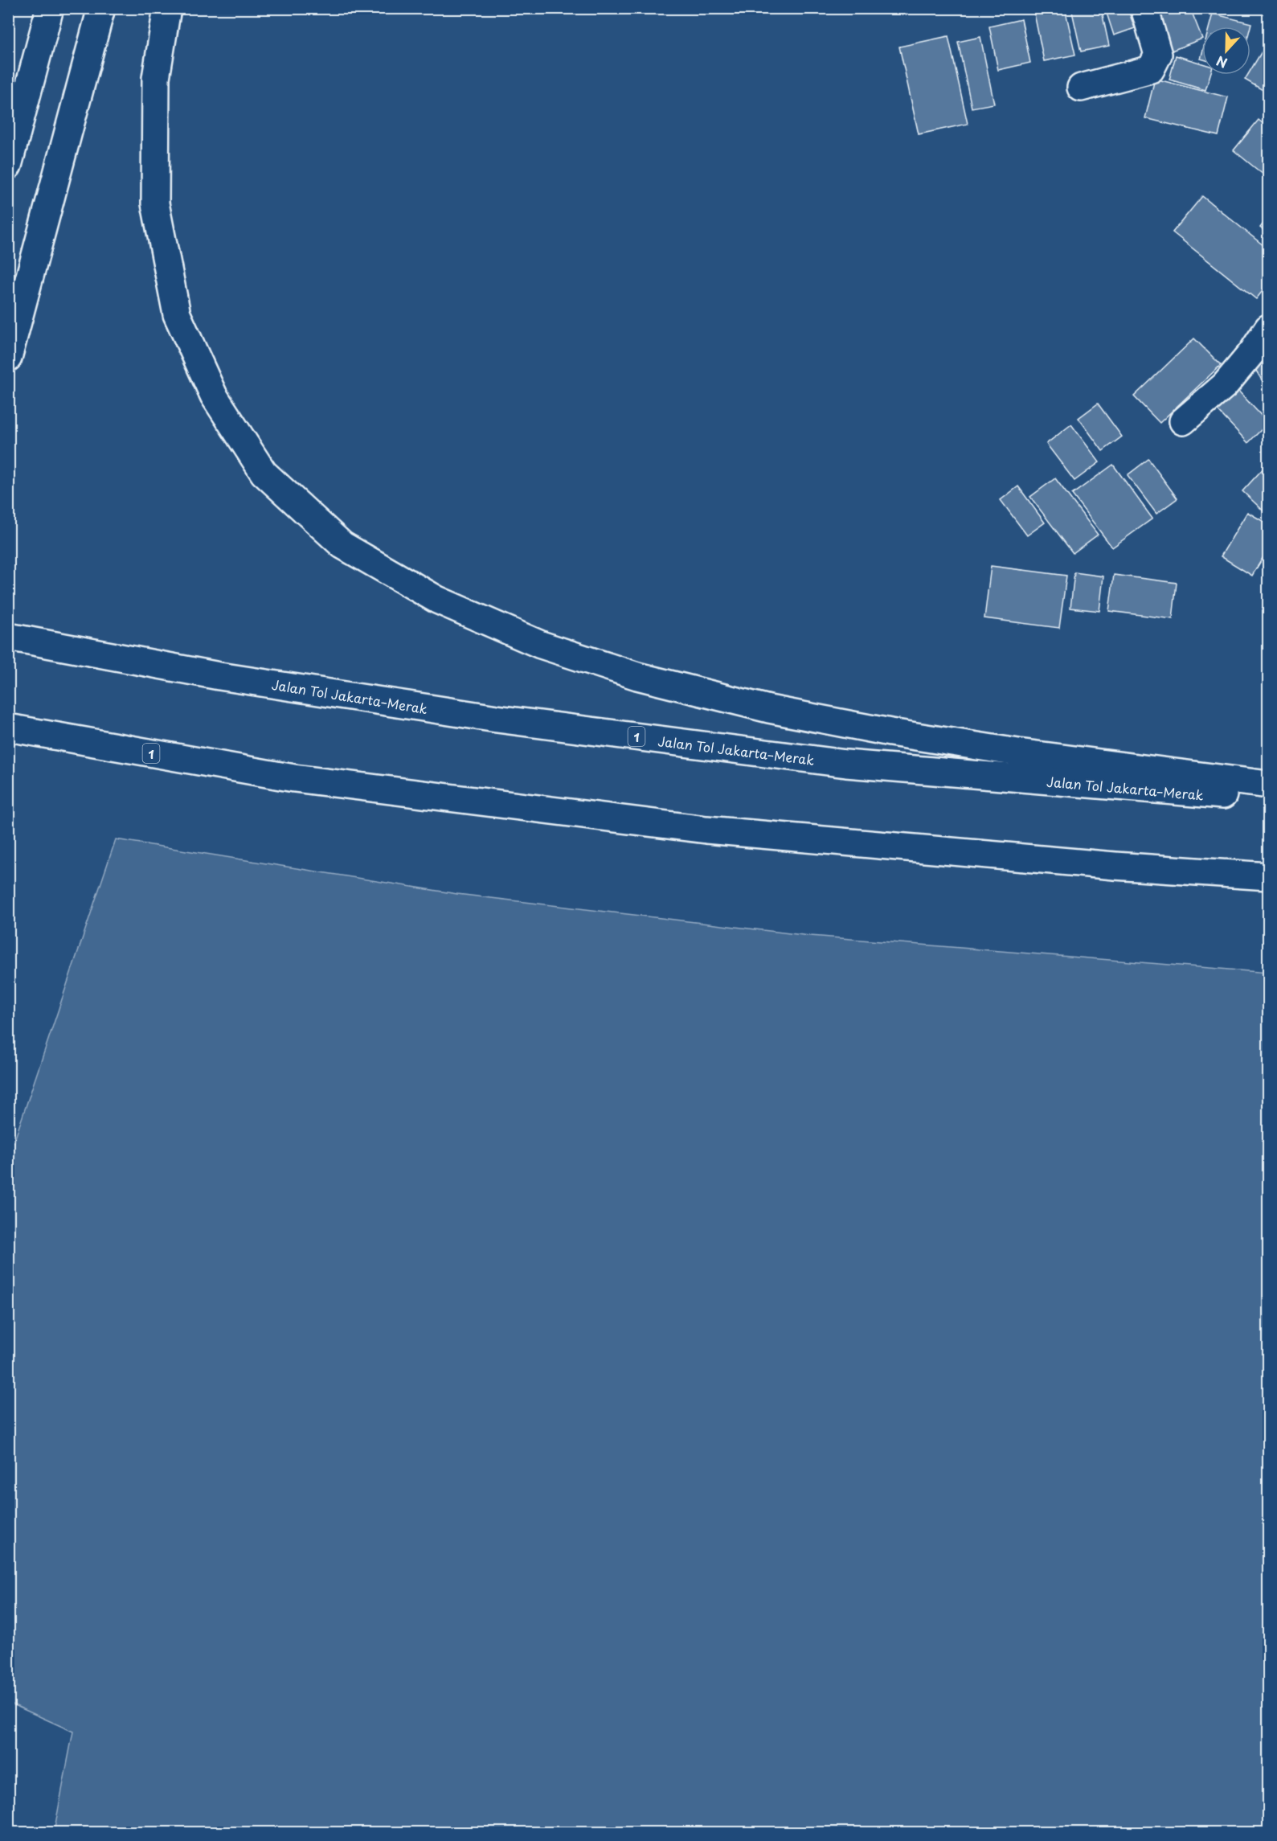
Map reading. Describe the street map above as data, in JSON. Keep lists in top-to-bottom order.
{
  "streets": {
    "main road": ["Jalan Tol Jakarta–Merak", "1"]
  },
  "north": "bottom"
}
